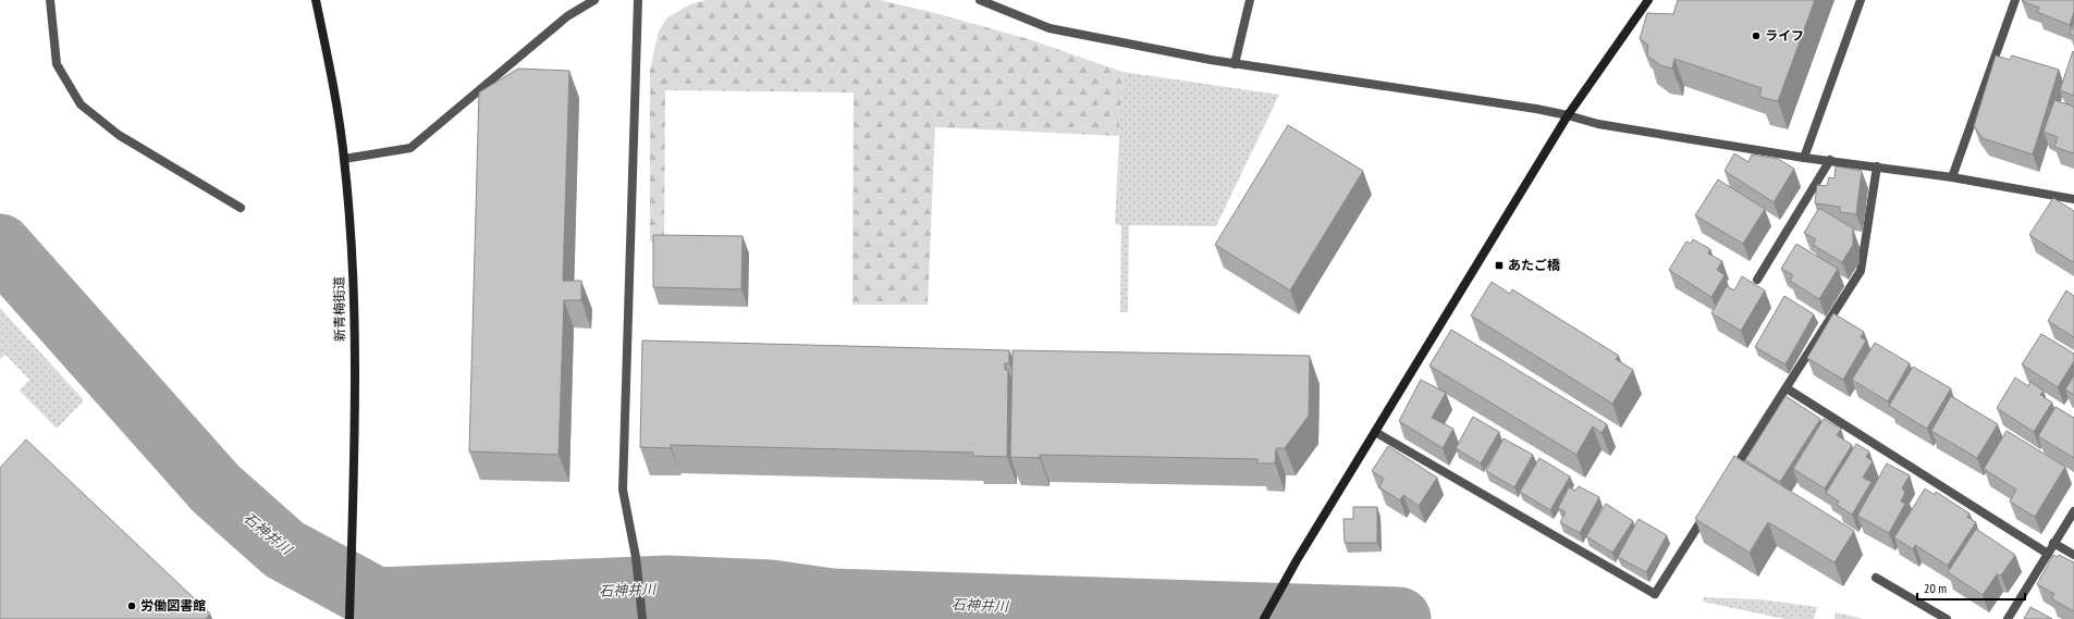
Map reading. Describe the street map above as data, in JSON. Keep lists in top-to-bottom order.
{
  "streets": {
    "street": ["新青梅街道"]
  },
  "water": ["石神井川"],
  "places": {
    "other": ["ライフ", "労働図書館"],
    "transit": ["あたご橋"]
  },
  "scale_bar": "20 m"
}
